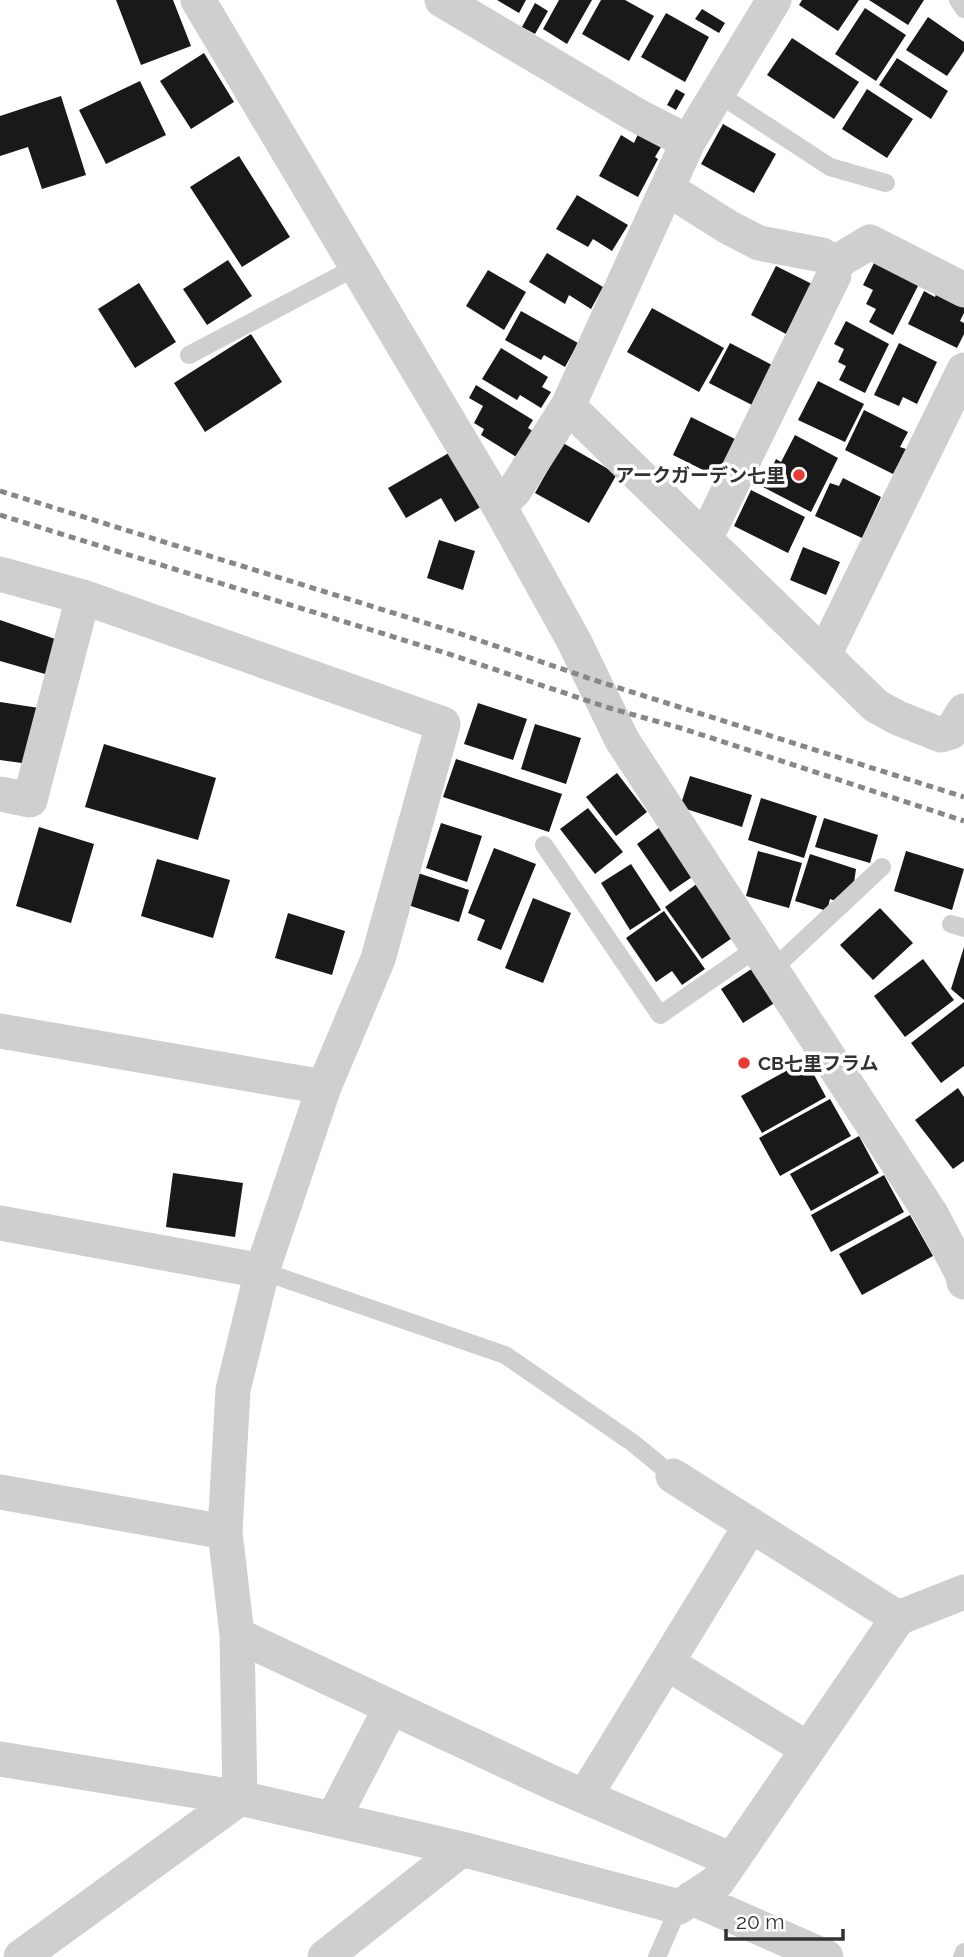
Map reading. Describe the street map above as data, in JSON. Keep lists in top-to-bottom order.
{
  "places": ["アークガーデン七里", "CB七里フラム"],
  "scale_bar": "20 m"
}
